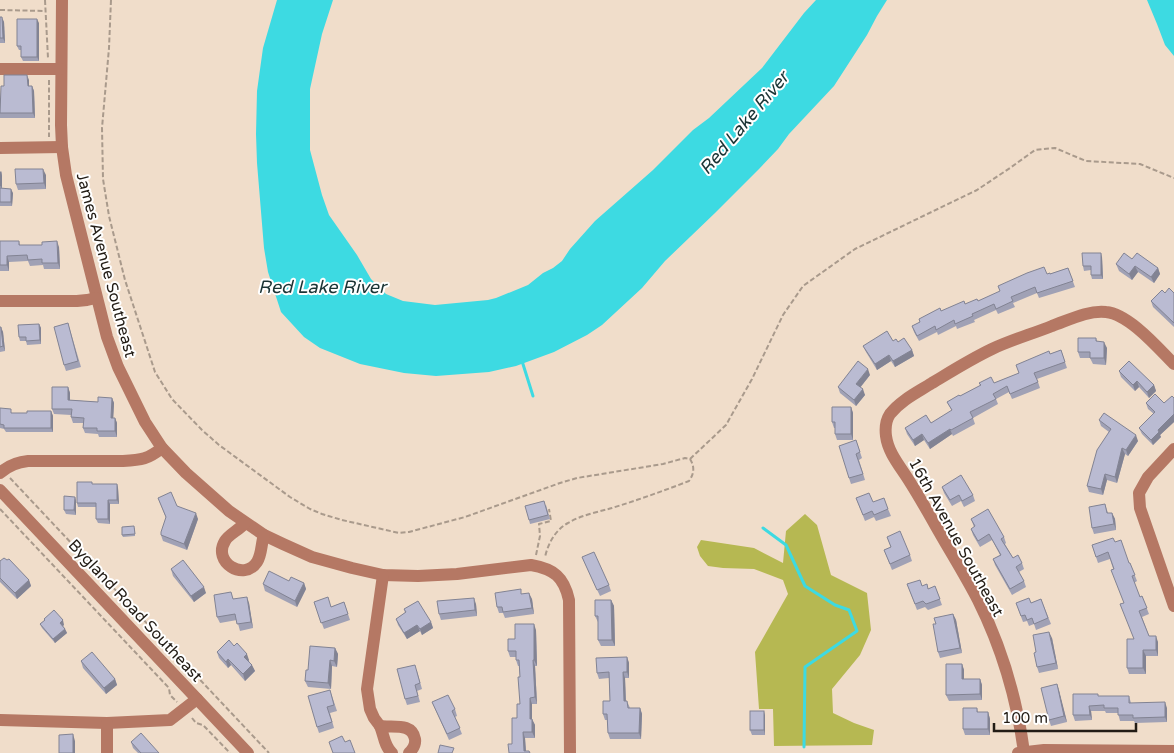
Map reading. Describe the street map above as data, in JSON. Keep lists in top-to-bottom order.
{
  "streets": {
    "street": ["James Avenue Southeast", "16th Avenue Southeast", "Bygland Road Southeast"]
  },
  "water": ["Red Lake River"],
  "scale_bar": "100 m"
}
